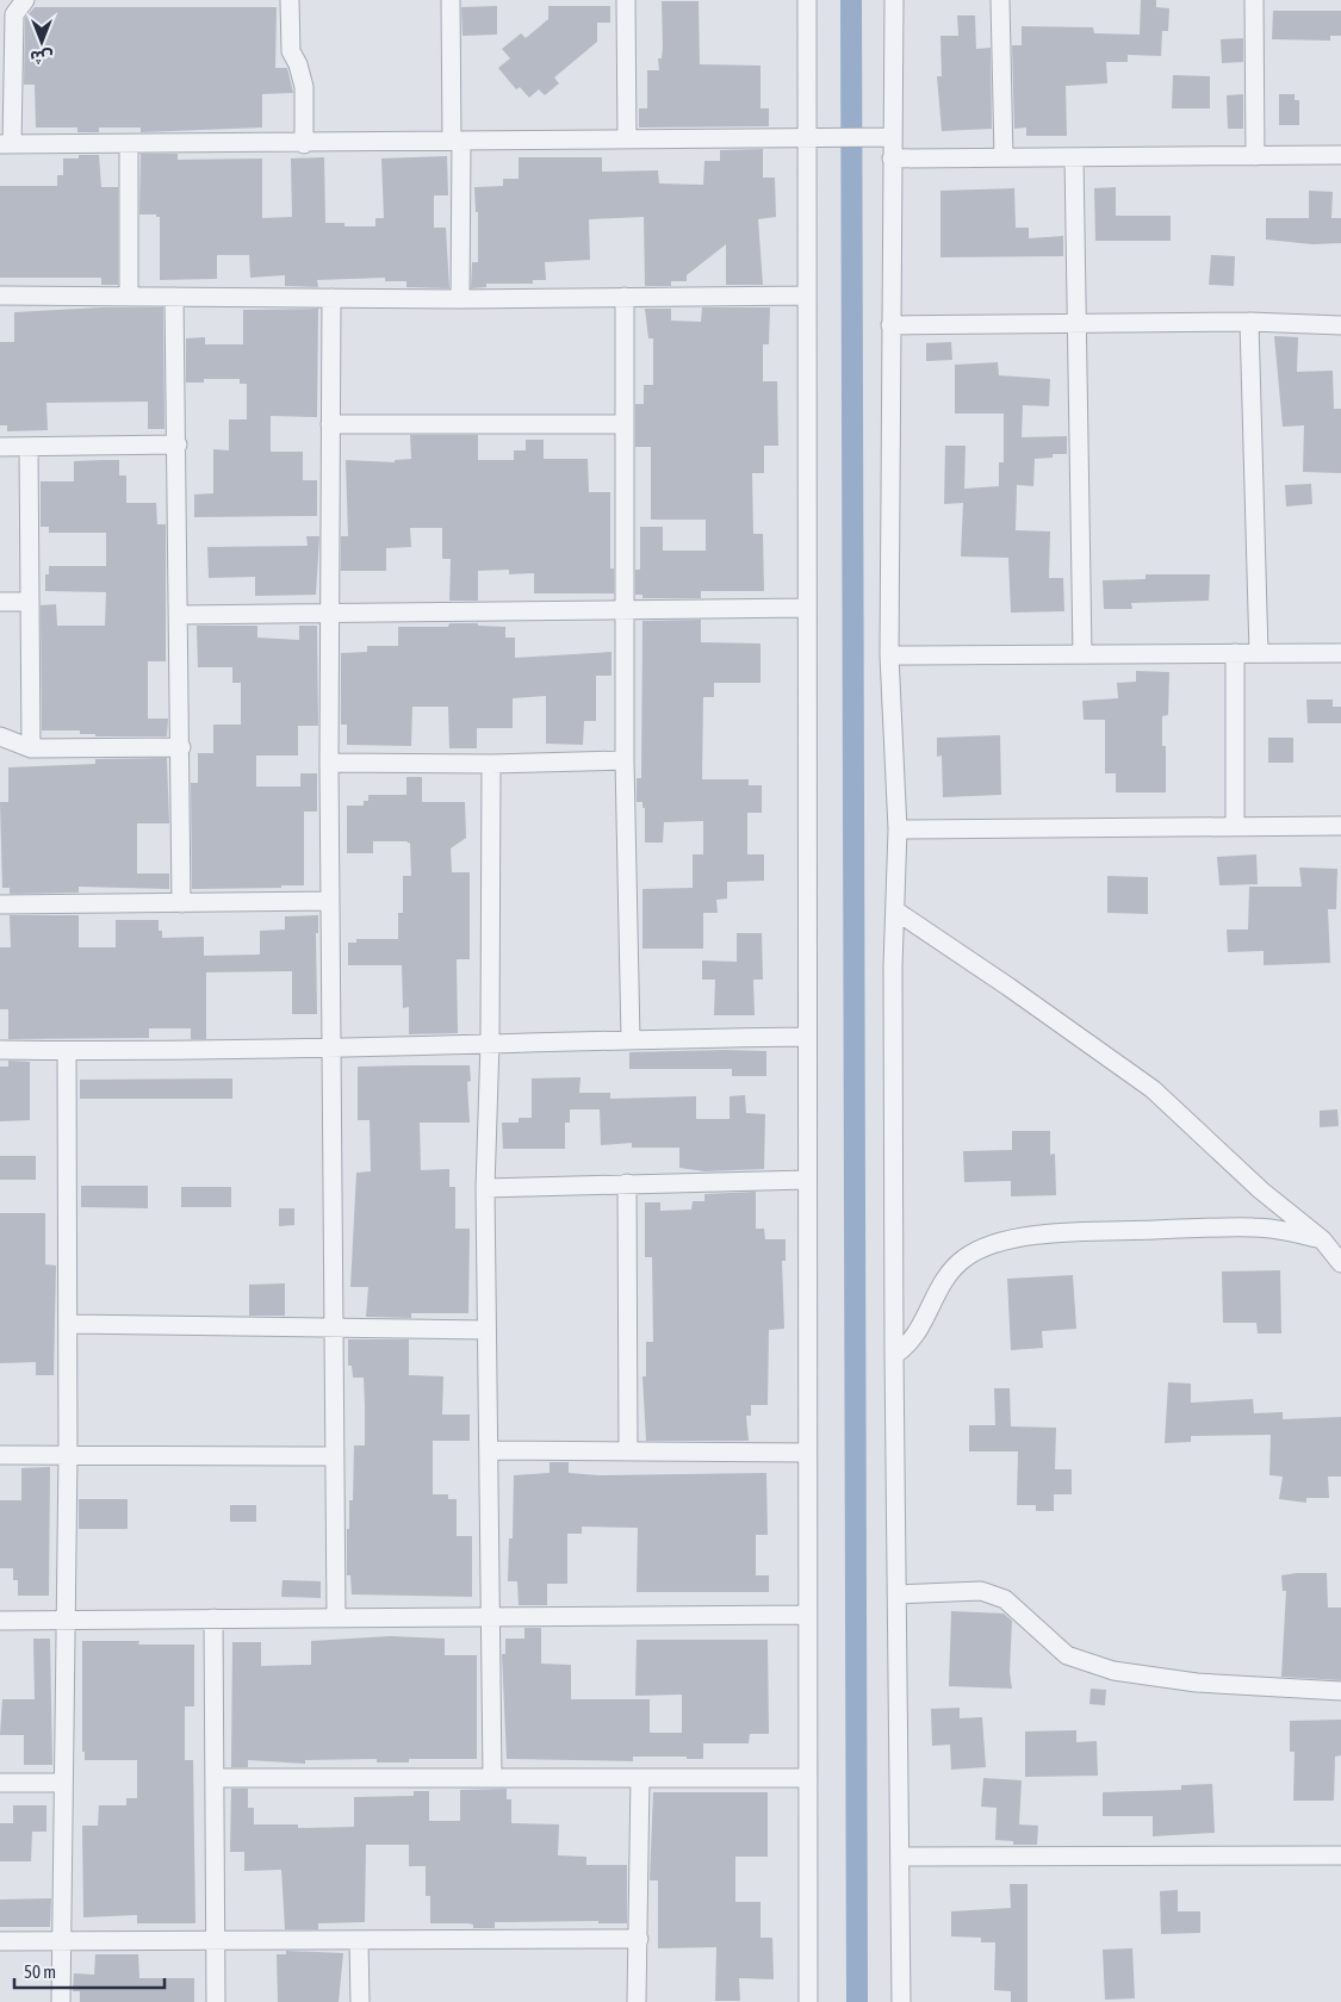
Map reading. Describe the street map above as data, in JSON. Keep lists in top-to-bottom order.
{
  "scale_bar": "50 m",
  "north": "bottom"
}
